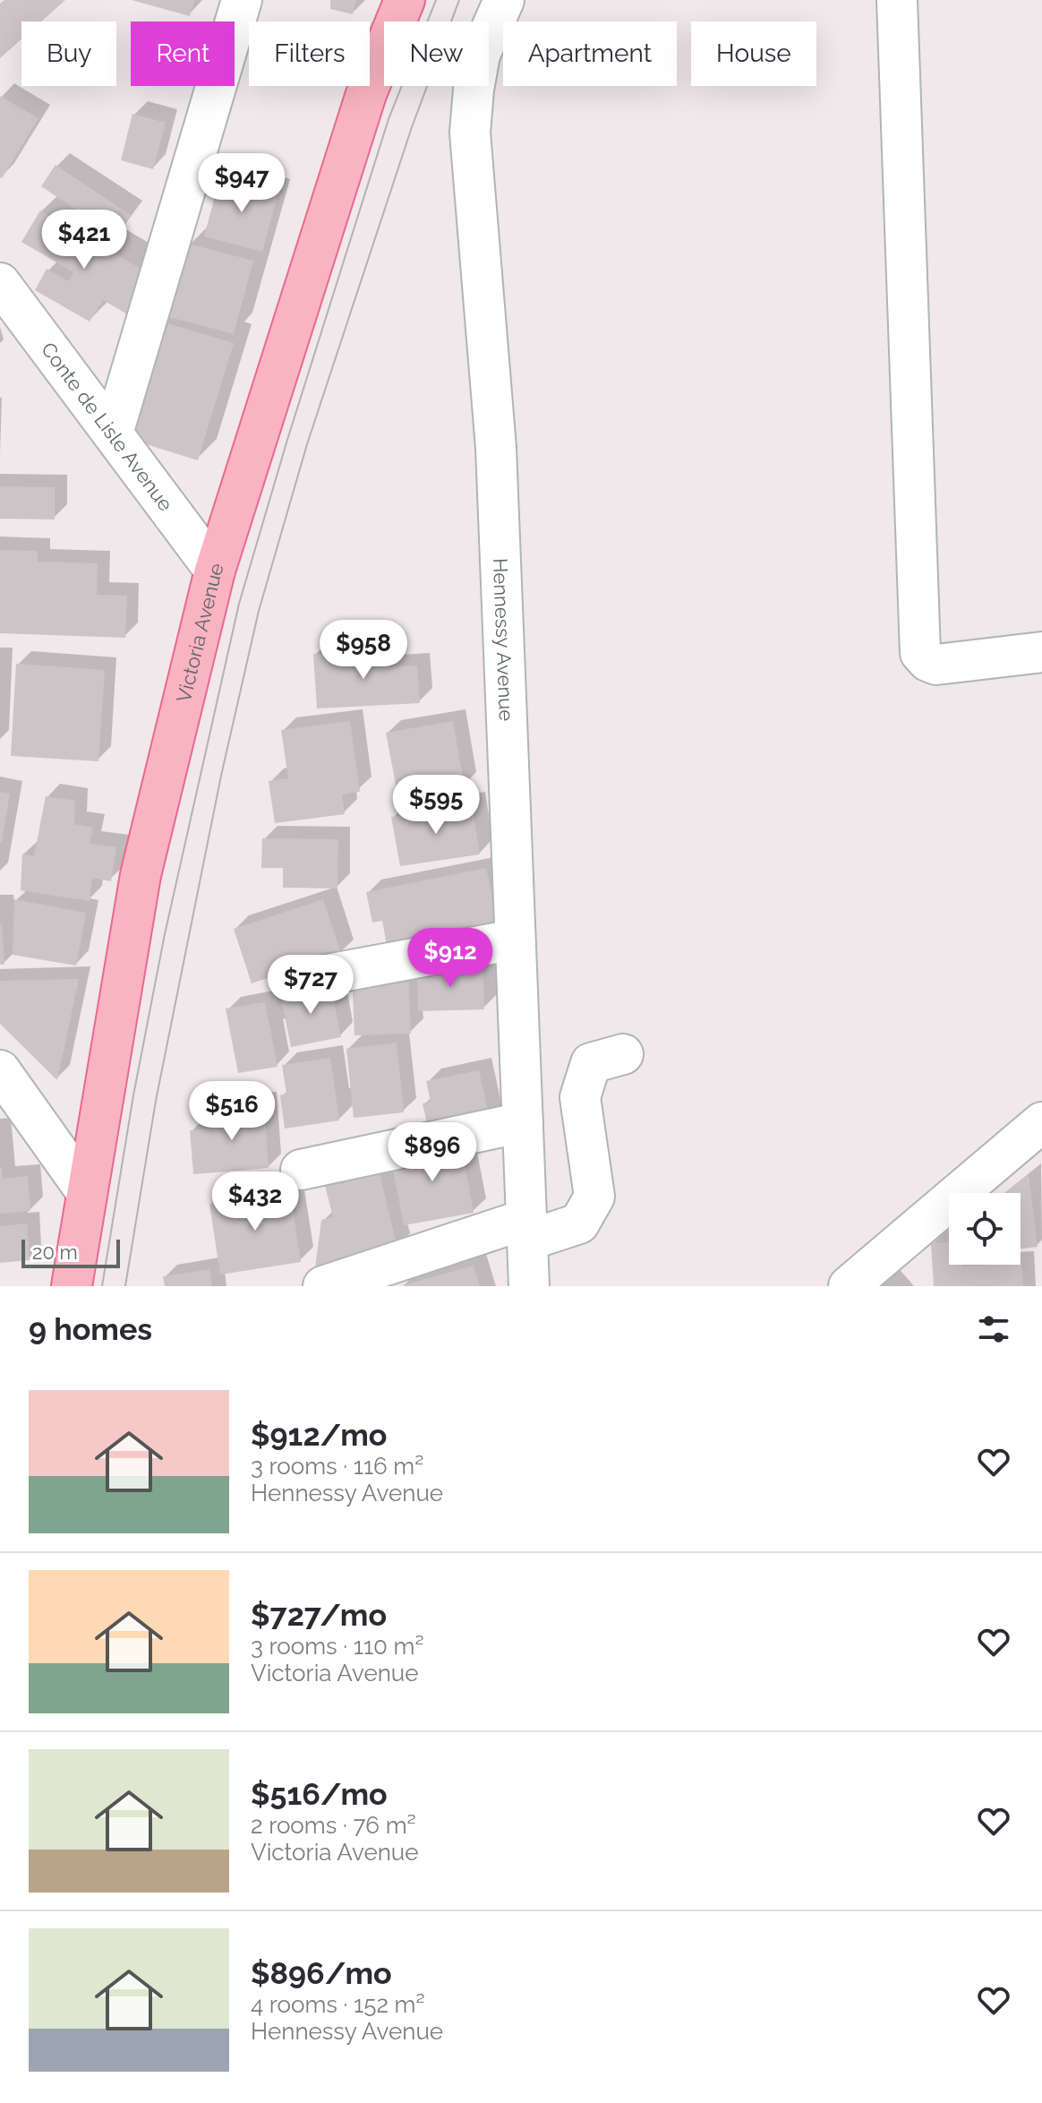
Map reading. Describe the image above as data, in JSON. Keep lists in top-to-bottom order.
{
  "streets": {
    "main road": ["Victoria Avenue"],
    "street": ["Conte de Lisle Avenue", "Hennessy Avenue"]
  },
  "crossings": [
    ["Conte de Lisle Avenue", "Victoria Avenue"]
  ],
  "scale_bar": "20 m",
  "page": {
    "chip": [
      "Buy",
      "Rent",
      "Filters",
      "New",
      "Apartment",
      "House"
    ],
    "price": [
      "$947",
      "$421",
      "$958",
      "$595",
      "$912",
      "$727",
      "$516",
      "$896",
      "$432"
    ],
    "scale": "20 m",
    "heading": "9 homes",
    "list": [
      {
        "name": "$912/mo",
        "note": "3 rooms · 116 m² · Hennessy Avenue"
      },
      {
        "name": "$727/mo",
        "note": "3 rooms · 110 m² · Victoria Avenue"
      },
      {
        "name": "$516/mo",
        "note": "2 rooms · 76 m² · Victoria Avenue"
      },
      {
        "name": "$896/mo",
        "note": "4 rooms · 152 m² · Hennessy Avenue"
      }
    ]
  }
}
